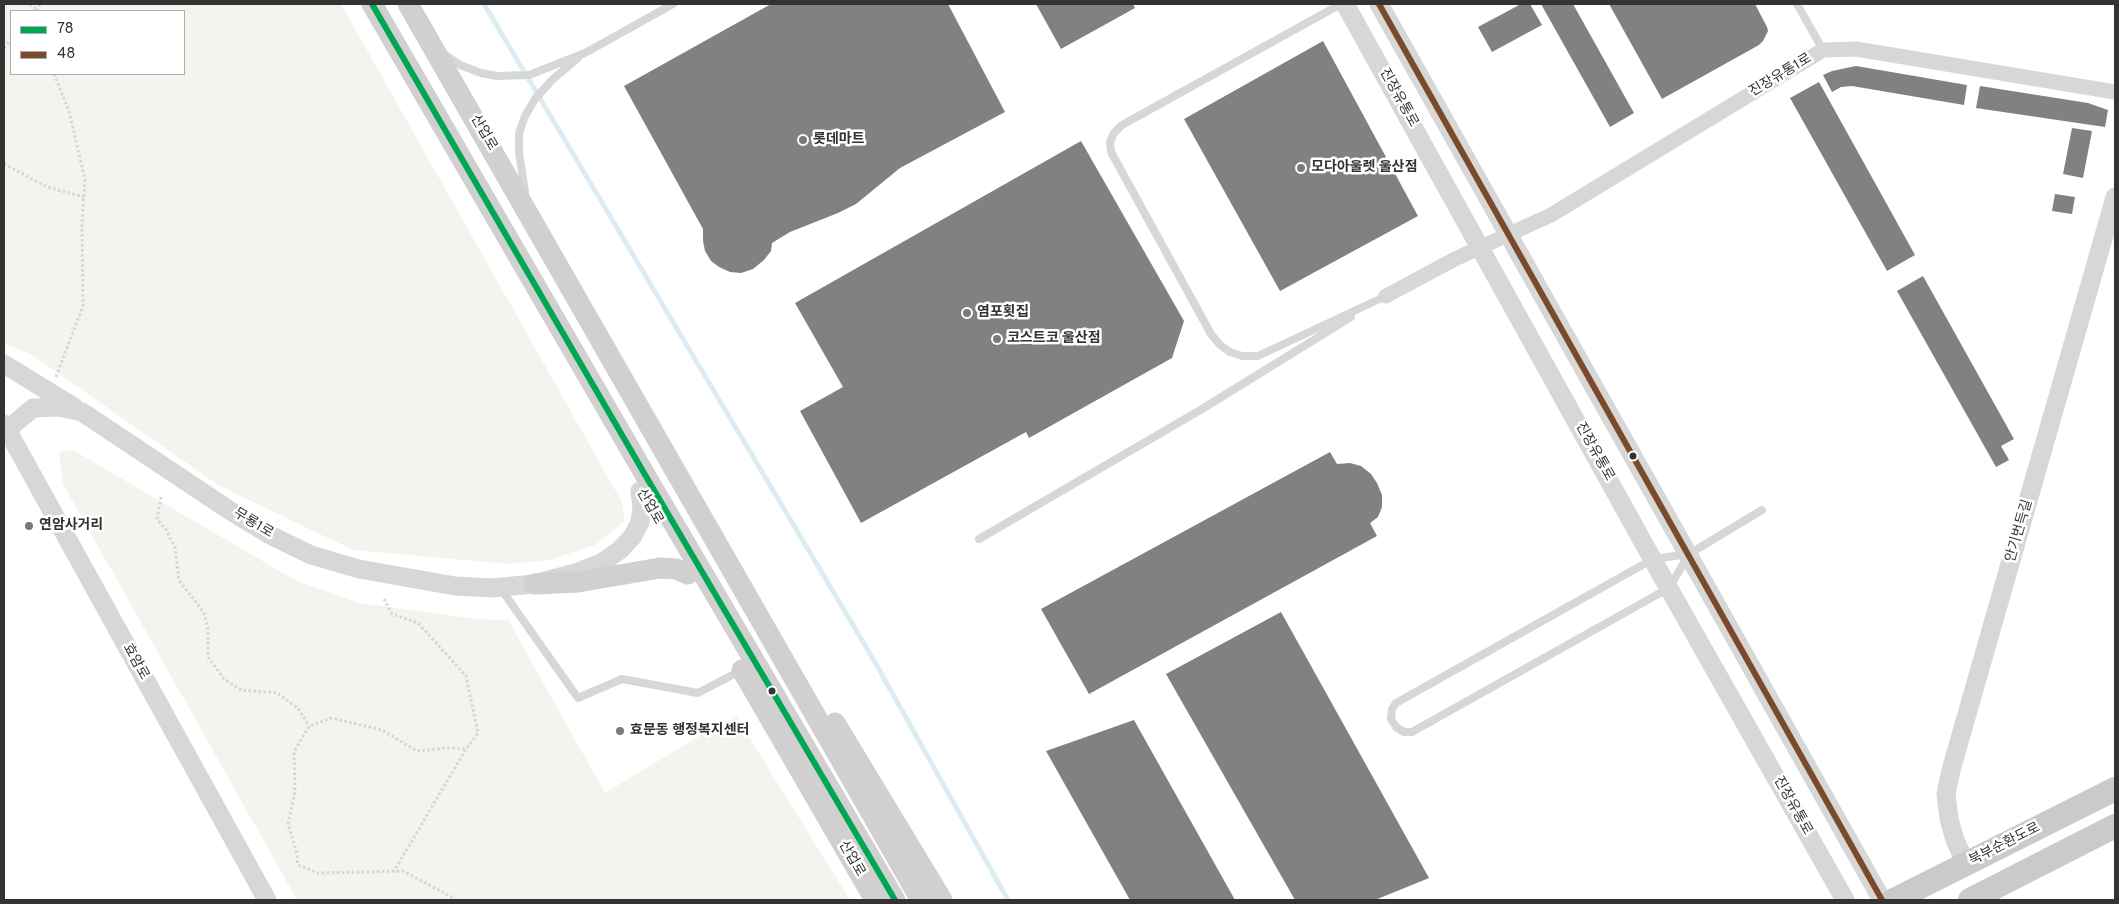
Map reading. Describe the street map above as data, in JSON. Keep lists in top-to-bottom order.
{
  "streets": {
    "main road": ["산업로", "북부순환도로"],
    "street": [
      "진장유통1로",
      "진장유통로",
      "무룡1로",
      "안기번득길",
      "효암로"
    ]
  },
  "crossings": [
    ["진장유통1로", "진장유통로"],
    ["산업로", "무룡1로"],
    ["무룡1로", "효암로"],
    ["안기번득길", "북부순환도로"]
  ],
  "places": [
    "롯데마트",
    "모다아울렛 울산점",
    "염포횟집",
    "코스트코 울산점",
    "연암사거리",
    "효문동 행정복지센터"
  ],
  "lines": ["transit line 78", "transit line 48"],
  "legend": ["78", "48"]
}
